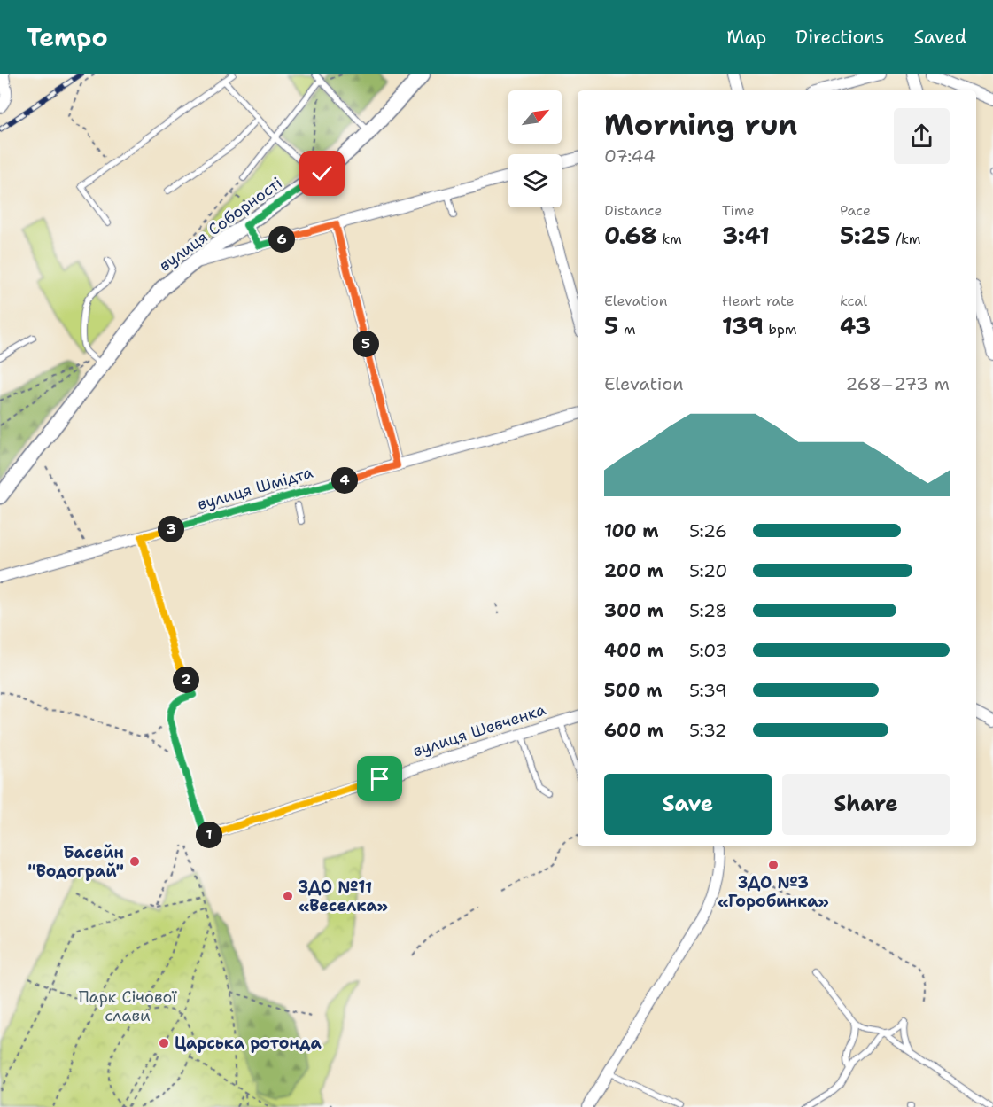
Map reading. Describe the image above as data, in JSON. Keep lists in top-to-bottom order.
{
  "streets": {
    "main road": ["вулиця Соборності"],
    "street": ["вулиця Шмідта", "вулиця Шевченка"]
  },
  "parks": ["Парк Січової слави"],
  "places": [
    "Басейн \"Водограй\"",
    "ЗДО №3 «Горобинка»",
    "ЗДО №11 «Веселка»",
    "Царська ротонда"
  ],
  "north": "top right",
  "page": {
    "header": "Tempo",
    "nav": ["Map", "Directions", "Saved"],
    "heading": ["Morning run", "07:44"],
    "stats": [
      ["Distance", "0.68 km"],
      ["Time", "3:41"],
      ["Pace", "5:25 /km"],
      ["Elevation", "5 m"],
      ["Heart rate", "139 bpm"],
      ["kcal", "43"]
    ],
    "pins": [
      "6",
      "5",
      "4",
      "3",
      "2",
      "1"
    ],
    "chart": ["Elevation", "268–273 m"],
    "list": [
      {
        "name": "100 m",
        "note": "5:26"
      },
      {
        "name": "200 m",
        "note": "5:20"
      },
      {
        "name": "300 m",
        "note": "5:28"
      },
      {
        "name": "400 m",
        "note": "5:03"
      },
      {
        "name": "500 m",
        "note": "5:39"
      },
      {
        "name": "600 m",
        "note": "5:32"
      }
    ],
    "buttons": ["Save", "Share"]
  }
}
